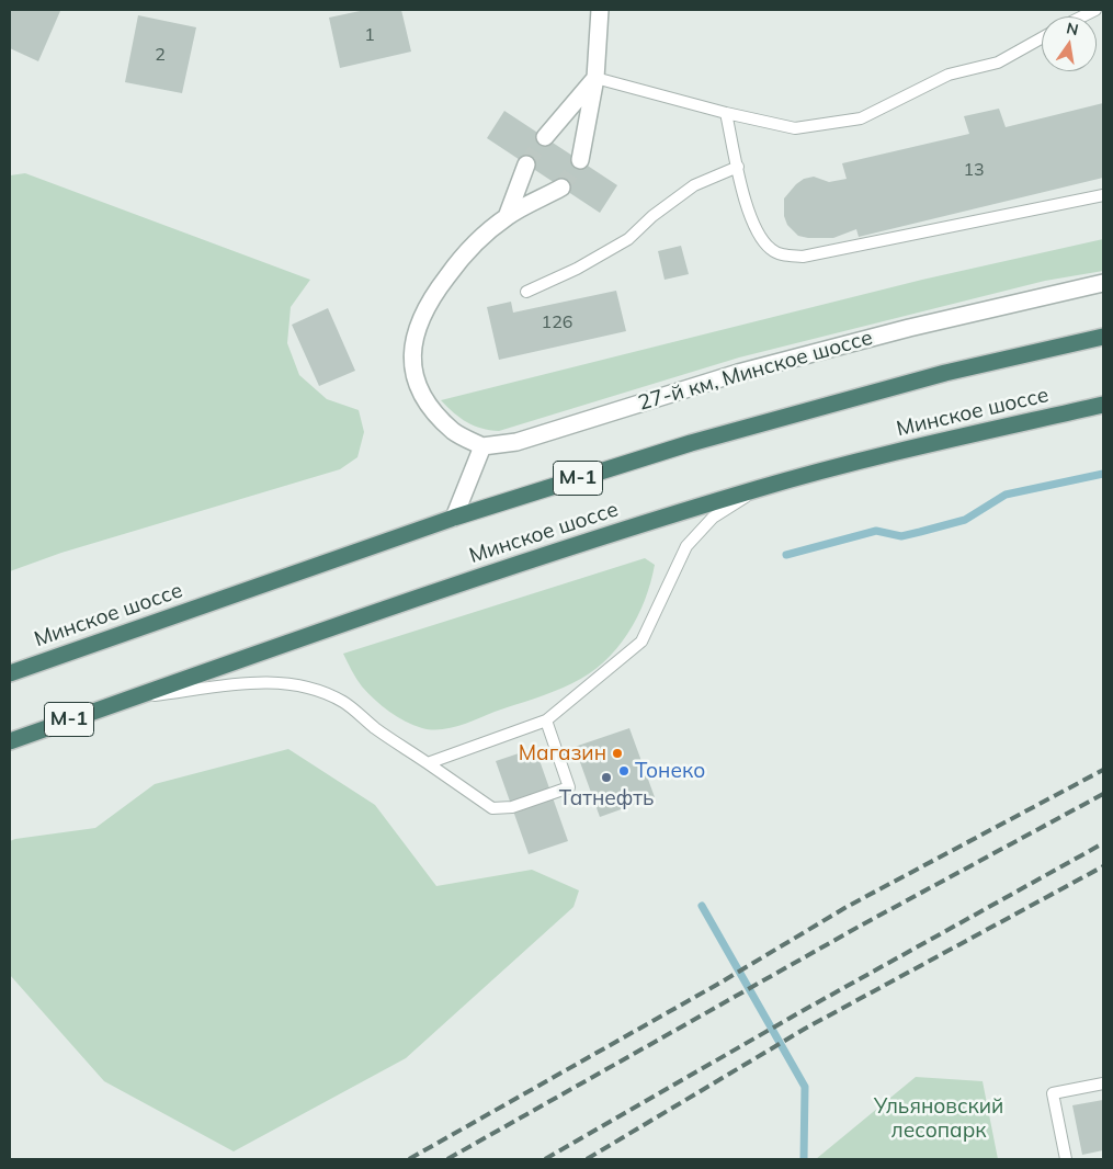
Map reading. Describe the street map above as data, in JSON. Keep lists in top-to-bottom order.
{
  "streets": {
    "highway": ["Минское шоссе", "М-1"],
    "street": ["27-й км, Минское шоссе"]
  },
  "parks": ["Ульяновский лесопарк"],
  "places": ["Магазин", "Тонеко", "Татнефть"],
  "house_numbers": [
    "1",
    "2",
    "13",
    "126"
  ],
  "north": "top"
}
